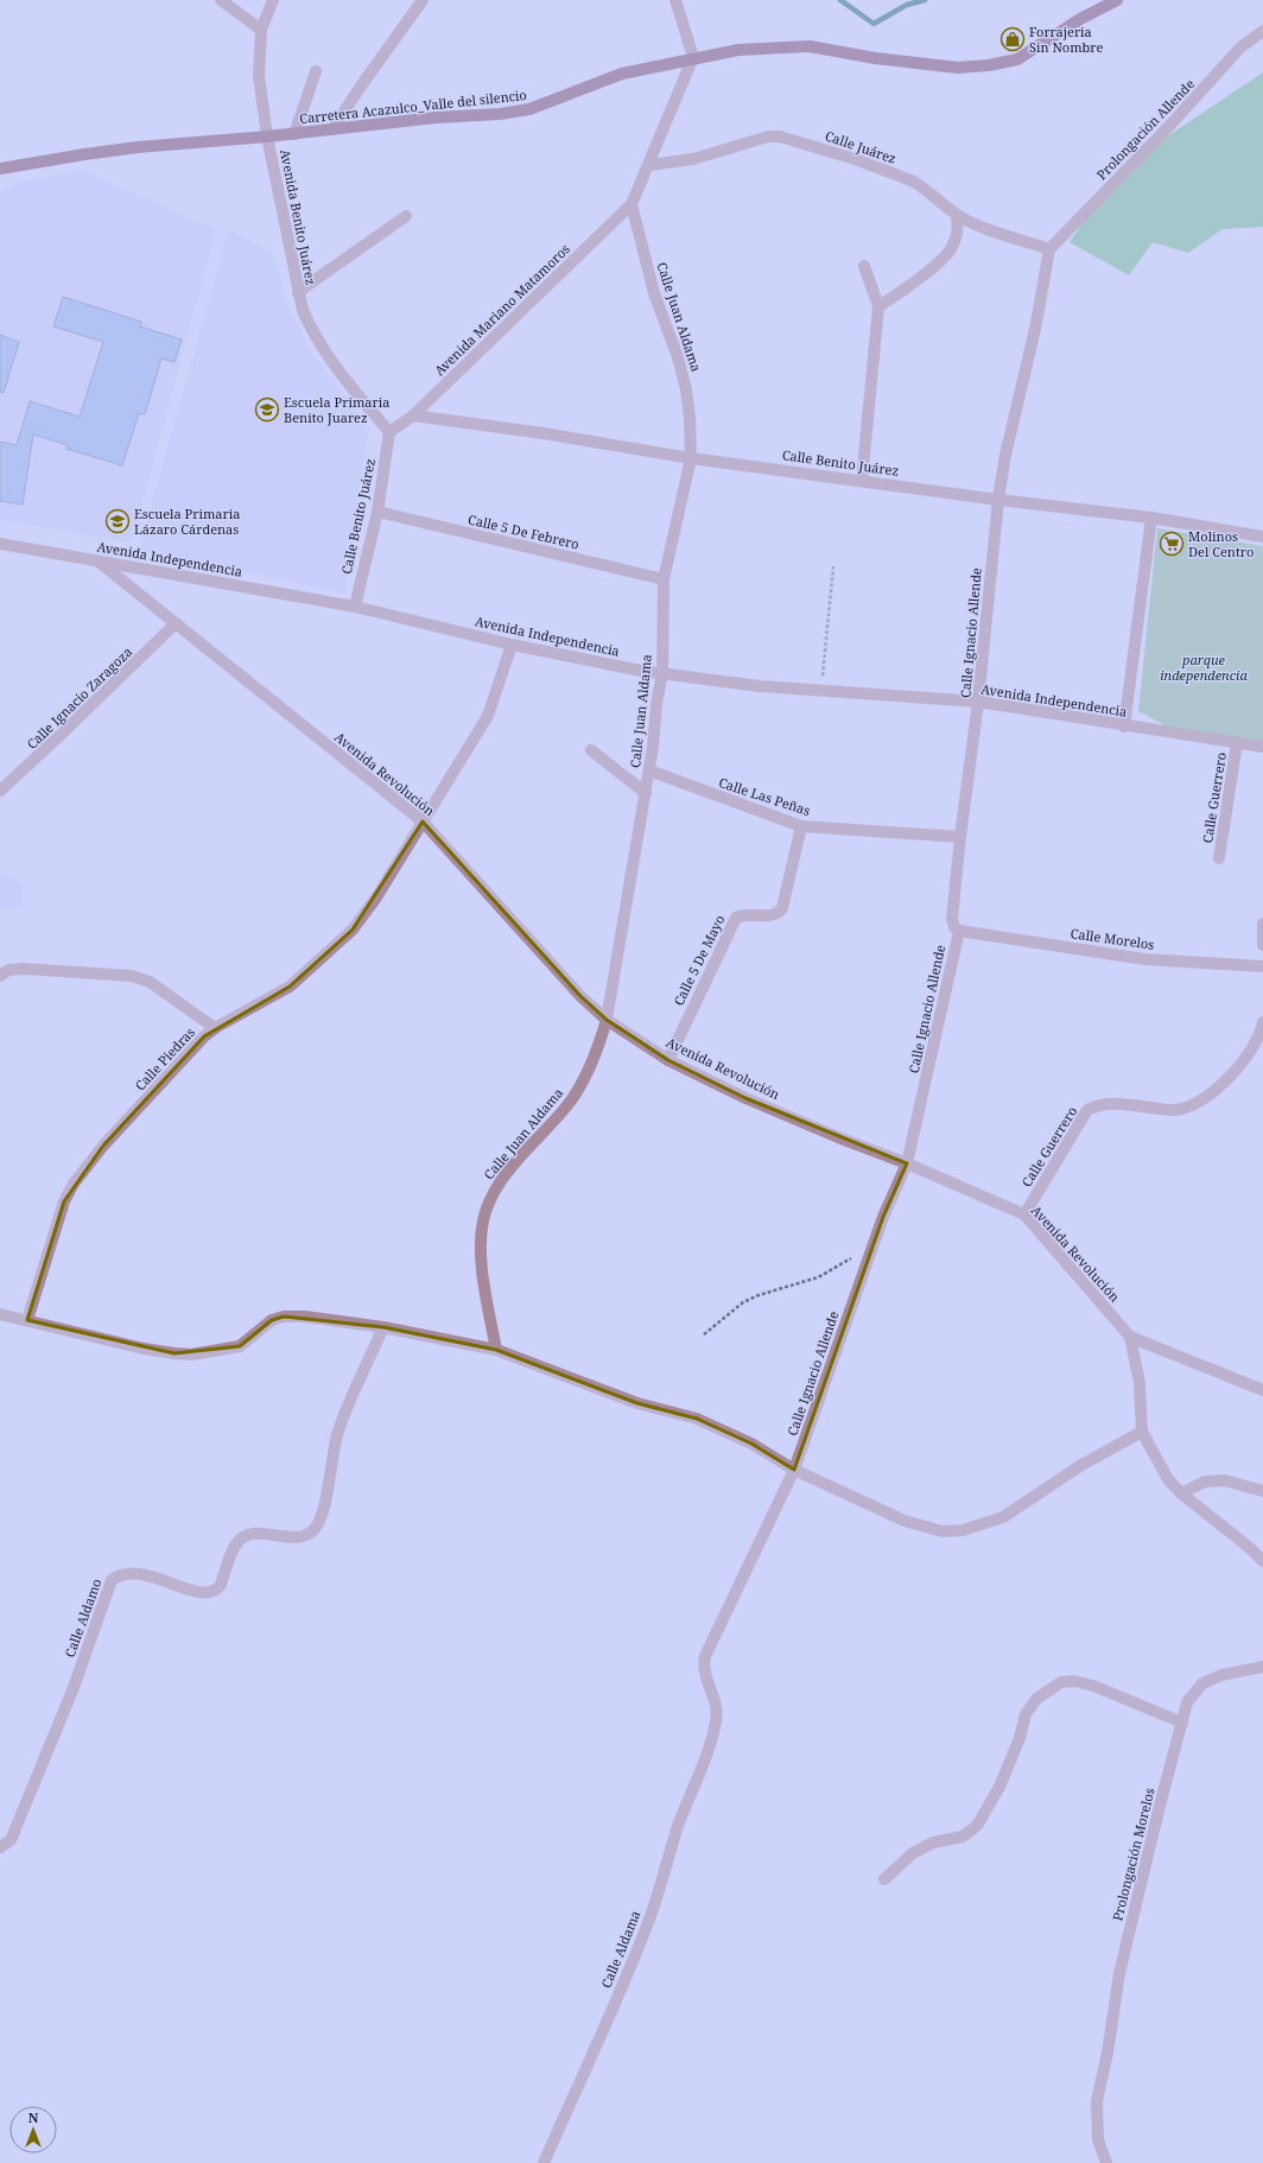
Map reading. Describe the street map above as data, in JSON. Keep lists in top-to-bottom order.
{
  "streets": {
    "main road": ["Carretera Acazulco_Valle del silencio"],
    "street": [
      "Prolongación Allende",
      "Calle Juárez",
      "Avenida Benito Juárez",
      "Avenida Mariano Matamoros",
      "Calle Juan Aldama",
      "Calle Benito Juárez",
      "Calle 5 De Febrero",
      "Avenida Independencia",
      "Calle Ignacio Allende",
      "Calle Ignacio Zaragoza",
      "Avenida Revolución",
      "Calle Las Peñas",
      "Calle Guerrero",
      "Calle Morelos",
      "Calle 5 De Mayo",
      "Calle Piedras",
      "Calle Aldamo",
      "Prolongación Morelos",
      "Calle Aldama"
    ]
  },
  "crossings": [
    ["Carretera Acazulco_Valle del silencio", "Avenida Benito Juárez"],
    ["Prolongación Allende", "Calle Juárez"],
    ["Prolongación Allende", "Calle Ignacio Allende"],
    ["Calle Juárez", "Calle Ignacio Allende"],
    ["Avenida Benito Juárez", "Avenida Mariano Matamoros"],
    ["Avenida Benito Juárez", "Calle Benito Juárez"],
    ["Avenida Mariano Matamoros", "Calle Juan Aldama"],
    ["Avenida Mariano Matamoros", "Calle Benito Juárez"],
    ["Calle Juan Aldama", "Calle Benito Juárez"],
    ["Calle Juan Aldama", "Calle 5 De Febrero"],
    ["Calle Juan Aldama", "Avenida Independencia"],
    ["Calle Juan Aldama", "Avenida Revolución"],
    ["Calle Juan Aldama", "Calle Las Peñas"],
    ["Calle Benito Juárez", "Calle 5 De Febrero"],
    ["Calle Benito Juárez", "Avenida Independencia"],
    ["Calle Benito Juárez", "Calle Ignacio Allende"],
    ["Avenida Independencia", "Calle Ignacio Allende"],
    ["Avenida Independencia", "Avenida Revolución"],
    ["Avenida Independencia", "Calle Guerrero"],
    ["Avenida Independencia", "Calle Piedras"],
    ["Calle Ignacio Allende", "Avenida Revolución"],
    ["Calle Ignacio Allende", "Calle Las Peñas"],
    ["Calle Ignacio Allende", "Calle Morelos"],
    ["Calle Ignacio Allende", "Calle Aldama"],
    ["Calle Ignacio Zaragoza", "Avenida Revolución"],
    ["Avenida Revolución", "Calle Guerrero"],
    ["Avenida Revolución", "Calle 5 De Mayo"],
    ["Avenida Revolución", "Calle Piedras"],
    ["Calle Las Peñas", "Calle 5 De Mayo"]
  ],
  "parks": ["parque independencia"],
  "places": {
    "shop": ["Forrajeria Sin Nombre"],
    "school or university": ["Escuela Primaria Benito Juarez", "Escuela Primaria Lázaro Cárdenas"],
    "supermarket": ["Molinos Del Centro"]
  },
  "north": "top"
}
